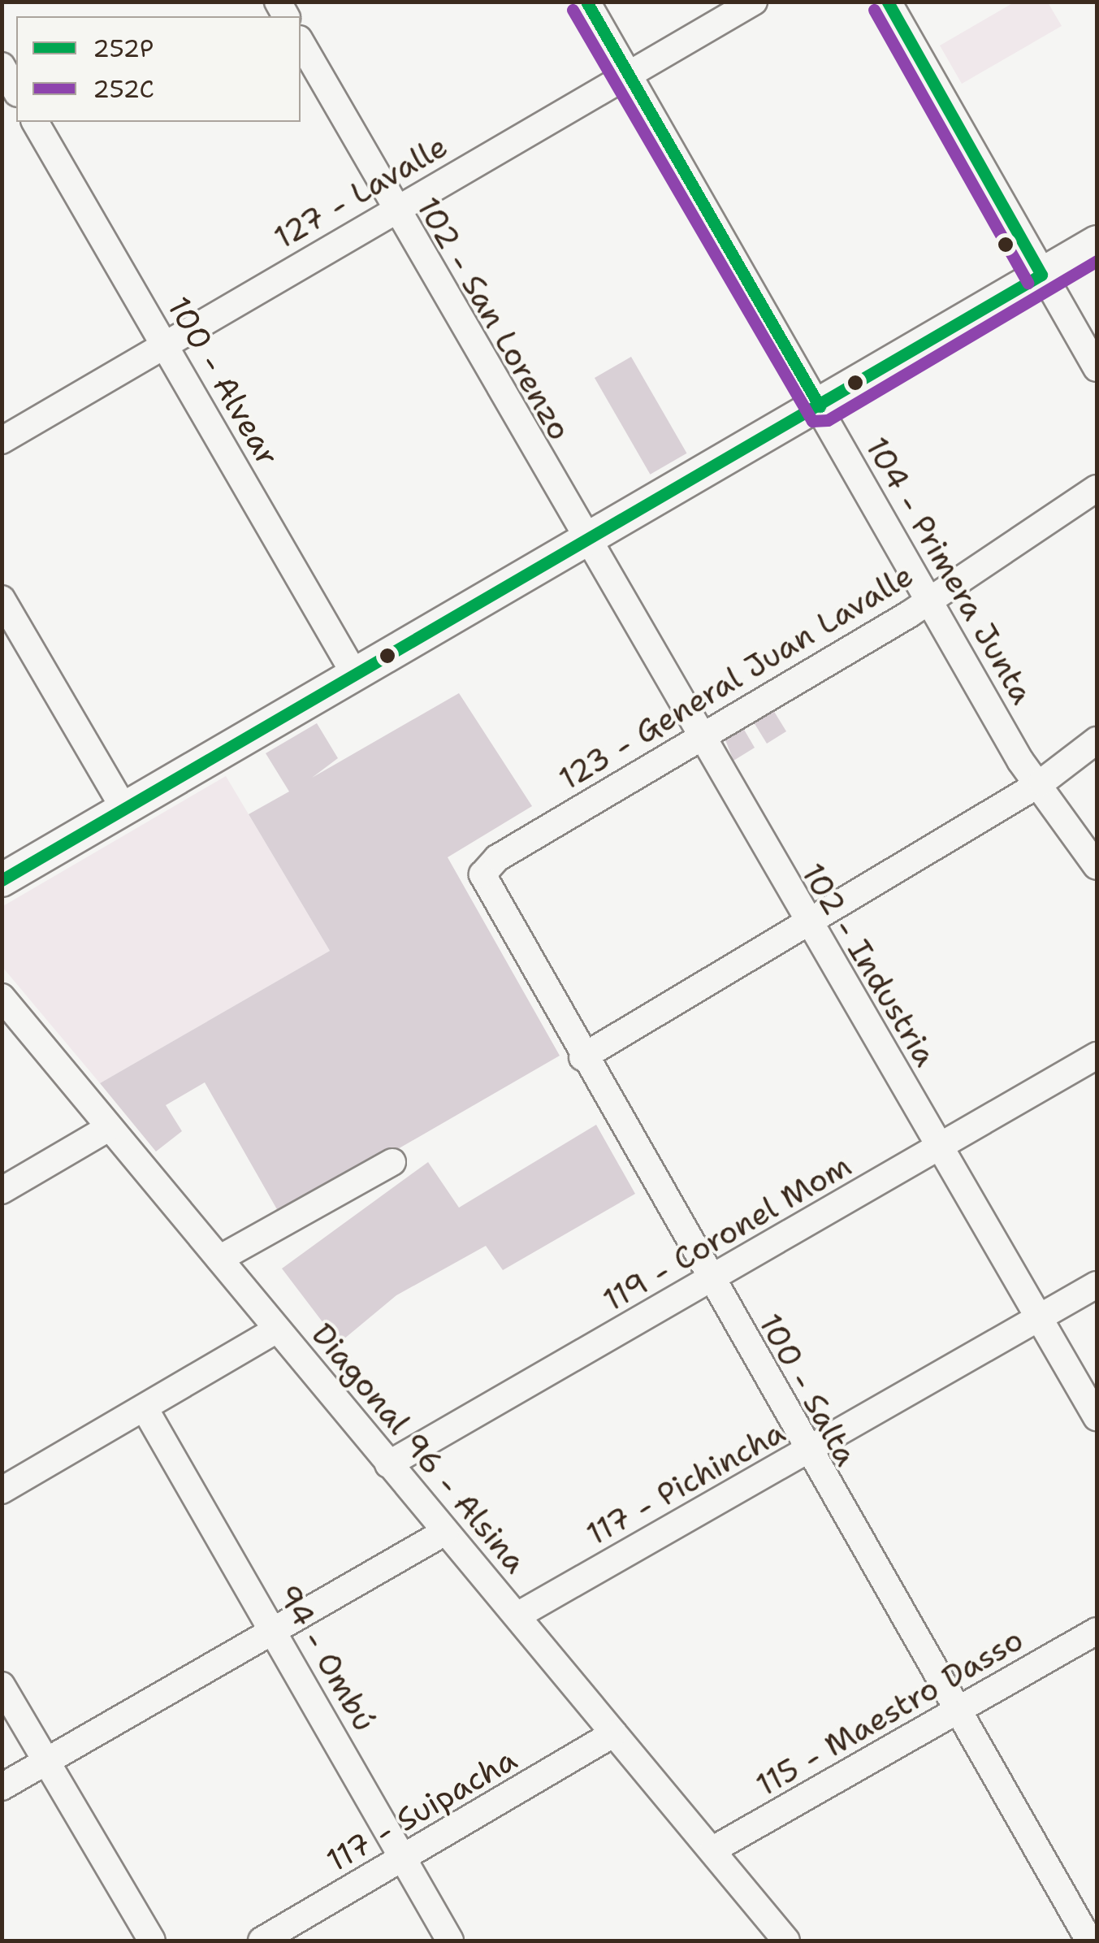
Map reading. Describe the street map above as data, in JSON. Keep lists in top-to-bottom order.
{
  "streets": {
    "street": [
      "127 - Lavalle",
      "102 - San Lorenzo",
      "100 - Alvear",
      "104 - Primera Junta",
      "123 - General Juan Lavalle",
      "102 - Industria",
      "119 - Coronel Mom",
      "100 - Salta",
      "Diagonal 96 - Alsina",
      "117 - Pichincha",
      "94 - Ombú",
      "115 - Maestro Dasso",
      "117 - Suipacha"
    ]
  },
  "crossings": [
    ["127 - Lavalle", "102 - San Lorenzo"],
    ["127 - Lavalle", "100 - Alvear"],
    ["127 - Lavalle", "104 - Primera Junta"],
    ["102 - San Lorenzo", "102 - Industria"],
    ["104 - Primera Junta", "123 - General Juan Lavalle"],
    ["123 - General Juan Lavalle", "102 - Industria"],
    ["123 - General Juan Lavalle", "100 - Salta"],
    ["102 - Industria", "119 - Coronel Mom"],
    ["102 - Industria", "117 - Pichincha"],
    ["119 - Coronel Mom", "100 - Salta"],
    ["119 - Coronel Mom", "Diagonal 96 - Alsina"],
    ["100 - Salta", "117 - Pichincha"],
    ["100 - Salta", "115 - Maestro Dasso"],
    ["Diagonal 96 - Alsina", "117 - Pichincha"],
    ["Diagonal 96 - Alsina", "115 - Maestro Dasso"],
    ["Diagonal 96 - Alsina", "117 - Suipacha"],
    ["94 - Ombú", "117 - Suipacha"]
  ],
  "lines": ["transit line 252P", "transit line 252C"],
  "legend": ["252P", "252C"]
}
